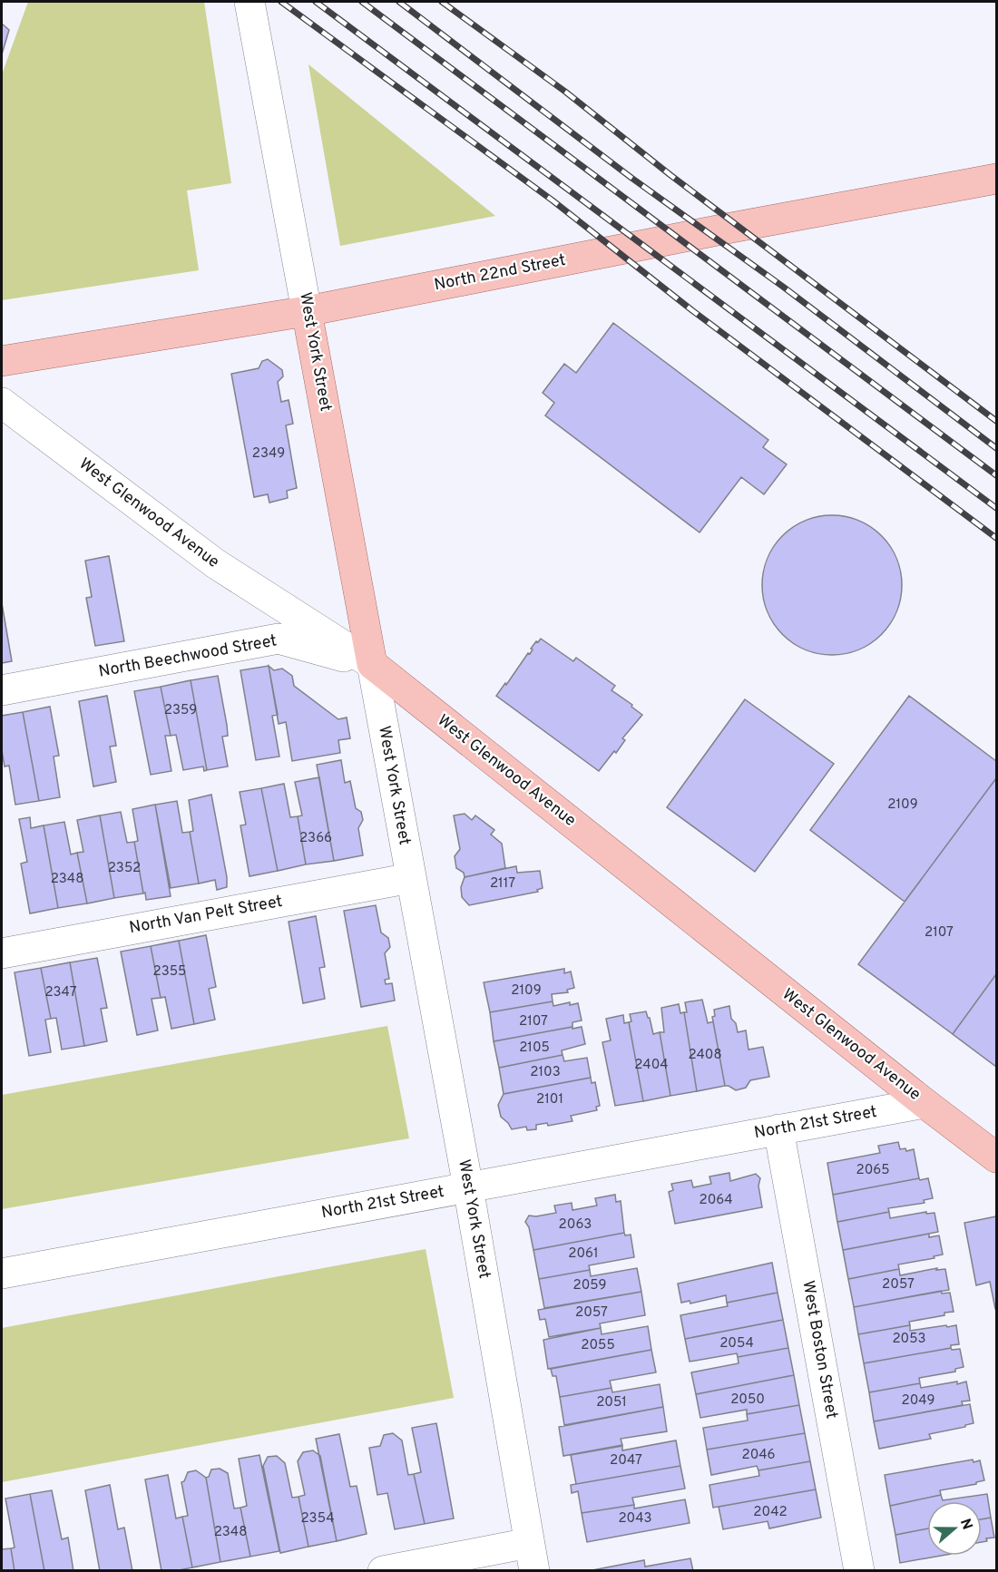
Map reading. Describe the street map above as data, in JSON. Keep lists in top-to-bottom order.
{
  "streets": {
    "main road": ["North 22nd Street", "West York Street", "West Glenwood Avenue"],
    "street": [
      "North Beechwood Street",
      "North Van Pelt Street",
      "North 21st Street",
      "West Boston Street"
    ]
  },
  "crossings": [
    ["North 22nd Street", "West York Street"],
    ["West York Street", "West Glenwood Avenue"],
    ["West York Street", "North Beechwood Street"],
    ["West York Street", "North Van Pelt Street"],
    ["West York Street", "North 21st Street"],
    ["West Glenwood Avenue", "North Beechwood Street"],
    ["West Glenwood Avenue", "North 21st Street"],
    ["North 21st Street", "West Boston Street"]
  ],
  "house_numbers": [
    "2349",
    "2359",
    "2109",
    "2366",
    "2352",
    "2348",
    "2117",
    "2107",
    "2355",
    "2109",
    "2347",
    "2107",
    "2105",
    "2408",
    "2404",
    "2103",
    "2101",
    "2065",
    "2064",
    "2063",
    "2061",
    "2057",
    "2059",
    "2057",
    "2053",
    "2054",
    "2055",
    "2050",
    "2049",
    "2051",
    "2046",
    "2047",
    "2042",
    "2354",
    "2043",
    "2348"
  ],
  "north": "right"
}
